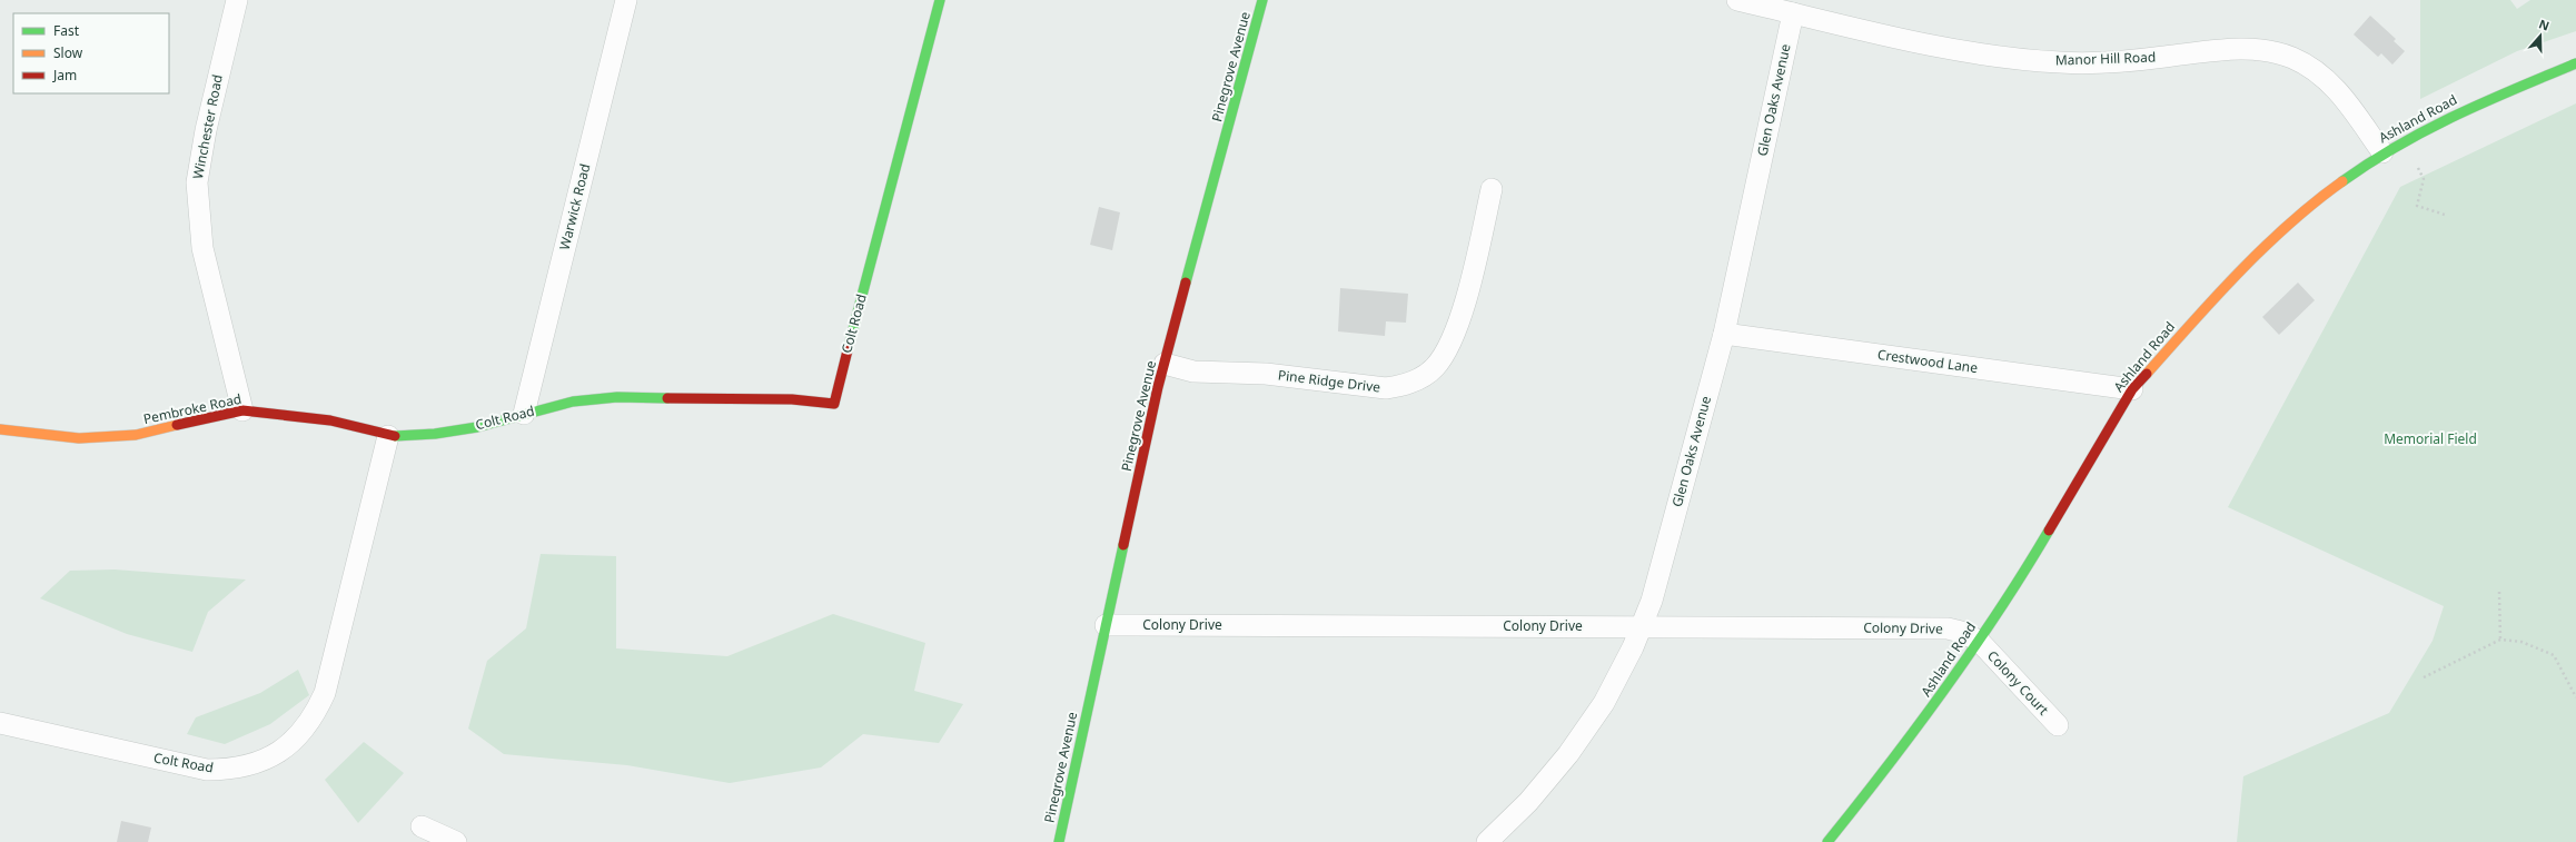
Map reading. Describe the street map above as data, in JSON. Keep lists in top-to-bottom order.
{
  "streets": {
    "street": [
      "Manor Hill Road",
      "Pinegrove Avenue",
      "Glen Oaks Avenue",
      "Ashland Road",
      "Winchester Road",
      "Warwick Road",
      "Colt Road",
      "Crestwood Lane",
      "Pine Ridge Drive",
      "Pembroke Road",
      "Colony Drive",
      "Colony Court"
    ]
  },
  "crossings": [
    ["Manor Hill Road", "Glen Oaks Avenue"],
    ["Manor Hill Road", "Ashland Road"],
    ["Pinegrove Avenue", "Pine Ridge Drive"],
    ["Pinegrove Avenue", "Colony Drive"],
    ["Glen Oaks Avenue", "Crestwood Lane"],
    ["Glen Oaks Avenue", "Colony Drive"],
    ["Ashland Road", "Crestwood Lane"],
    ["Ashland Road", "Colony Drive"],
    ["Ashland Road", "Colony Court"],
    ["Winchester Road", "Pembroke Road"],
    ["Warwick Road", "Colt Road"],
    ["Colt Road", "Pembroke Road"],
    ["Colony Drive", "Colony Court"]
  ],
  "parks": ["Memorial Field"],
  "legend": ["Fast", "Slow", "Jam"],
  "north": "top"
}
